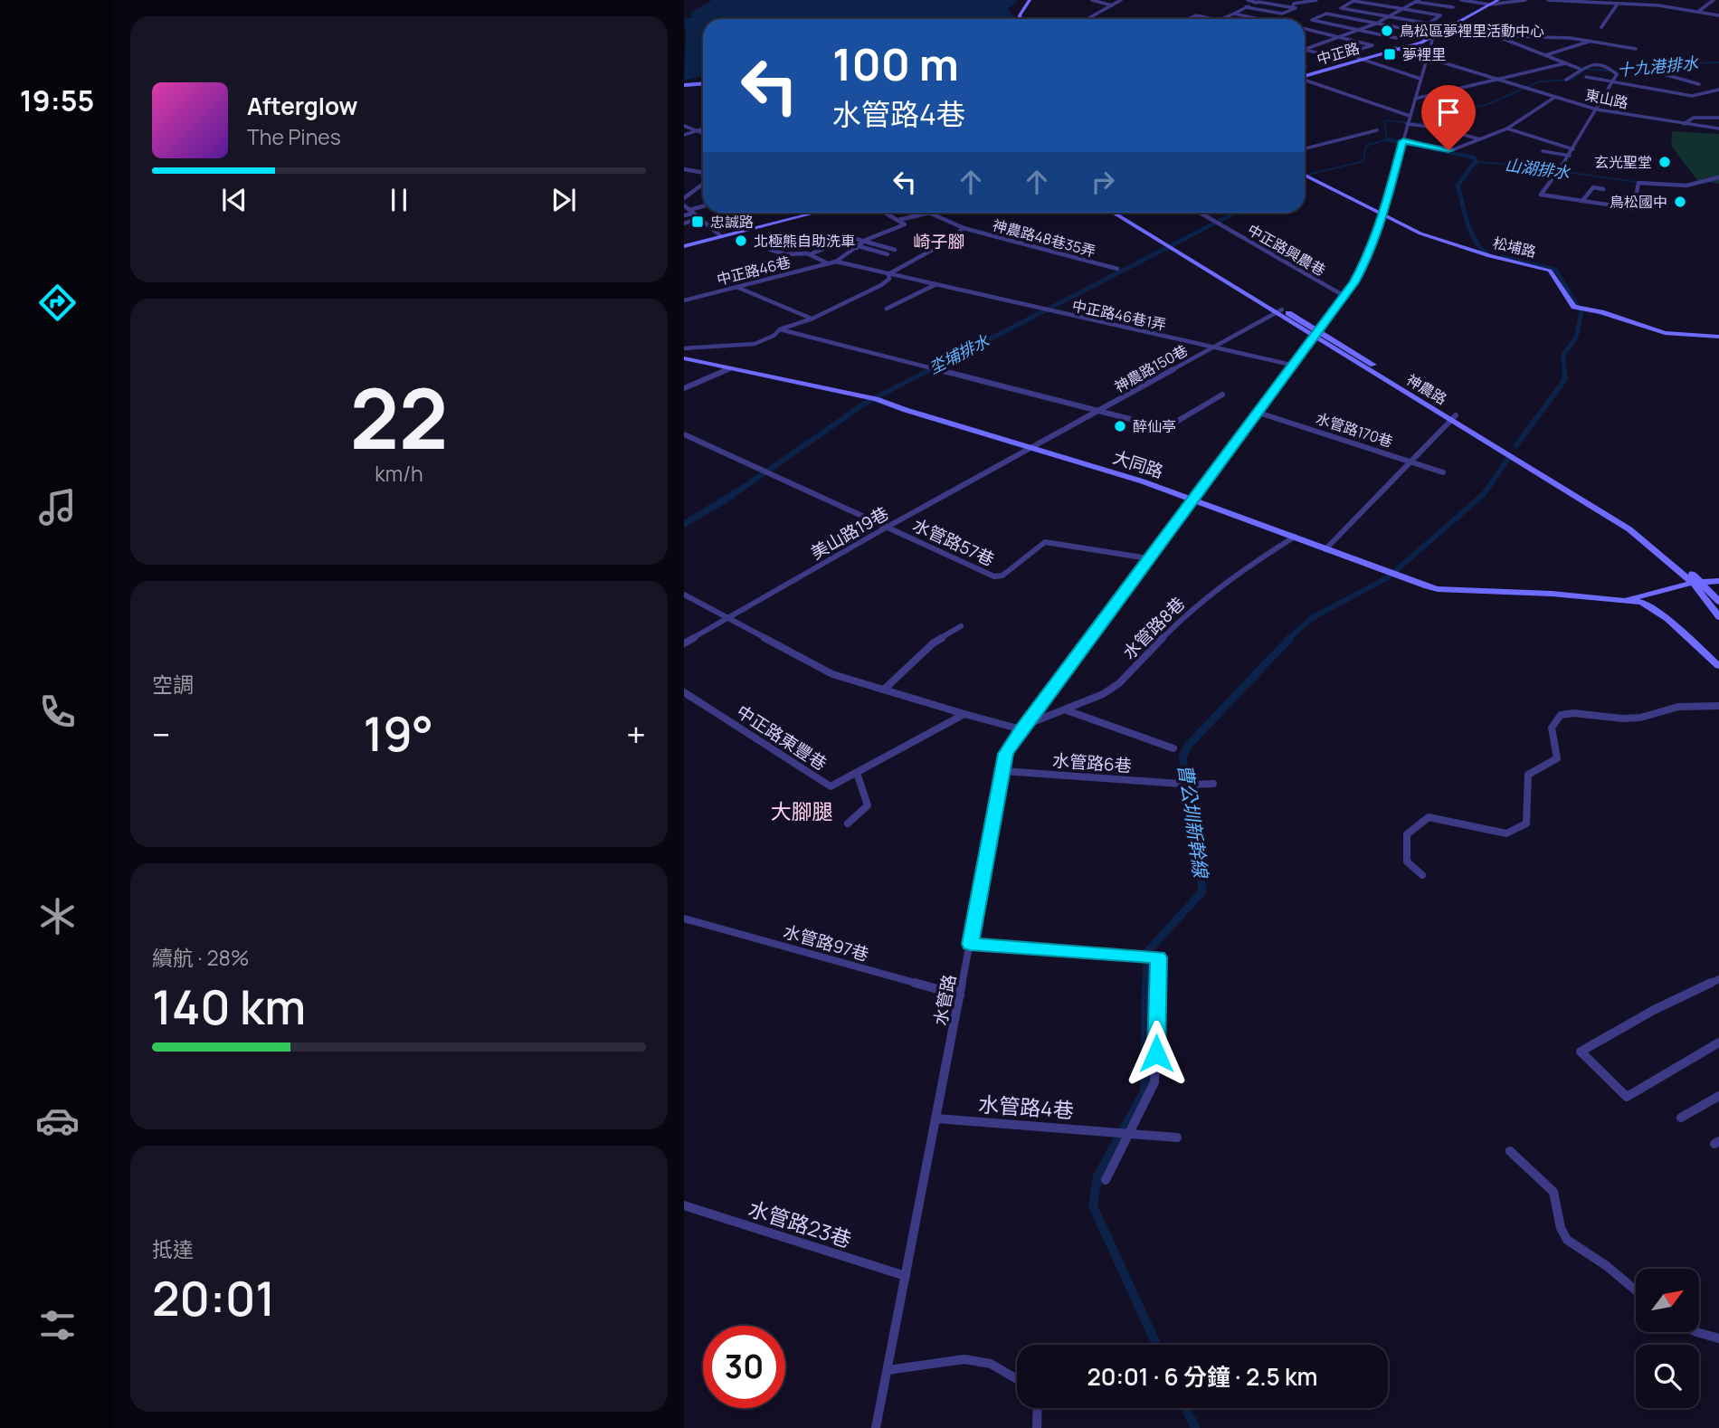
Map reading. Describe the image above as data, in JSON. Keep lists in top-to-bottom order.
{
  "streets": {
    "street": [
      "中正路",
      "東山路",
      "神農路48巷35弄",
      "松埔路",
      "中正路興農巷",
      "中正路46巷",
      "中正路46巷1弄",
      "神農路150巷",
      "神農路",
      "水管路170巷",
      "大同路",
      "美山路19巷",
      "水管路57巷",
      "水管路8巷",
      "中正路東豐巷",
      "水管路6巷",
      "水管路97巷",
      "水管路",
      "水管路4巷",
      "水管路23巷"
    ]
  },
  "crossings": [
    ["松埔路", "水管路"],
    ["中正路興農巷", "水管路"],
    ["中正路46巷1弄", "神農路150巷"],
    ["中正路46巷1弄", "水管路"],
    ["神農路150巷", "神農路"],
    ["神農路150巷", "大同路"],
    ["神農路150巷", "美山路19巷"],
    ["神農路", "水管路"],
    ["水管路170巷", "水管路"],
    ["大同路", "美山路19巷"],
    ["大同路", "水管路8巷"],
    ["大同路", "水管路"],
    ["美山路19巷", "水管路57巷"],
    ["水管路57巷", "水管路"],
    ["水管路8巷", "水管路"],
    ["水管路6巷", "水管路"],
    ["水管路97巷", "水管路"],
    ["水管路", "水管路4巷"],
    ["水管路", "水管路23巷"]
  ],
  "districts": ["崎子腳", "大腳腿"],
  "water": [
    "十九港排水",
    "山湖排水",
    "坔埔排水",
    "曹公圳新幹線"
  ],
  "places": {
    "other": [
      "鳥松區夢裡里活動中心",
      "玄光聖堂",
      "鳥松國中",
      "北極熊自助洗車",
      "醉仙亭"
    ],
    "transit": ["夢裡里", "忠誠路"]
  },
  "north": "top right",
  "page": {
    "tabs": "19:55",
    "turn": ["100 m", "水管路4巷"],
    "song": ["Afterglow", "The Pines"],
    "tile": [
      ["22", "km/h"],
      "空調",
      ["續航 · 28%", "140 km"],
      ["抵達", "20:01"]
    ],
    "heat": ["−", "19°", "+"],
    "limit": "30",
    "trip": "20:01 · 6 分鐘 · 2.5 km"
  }
}
